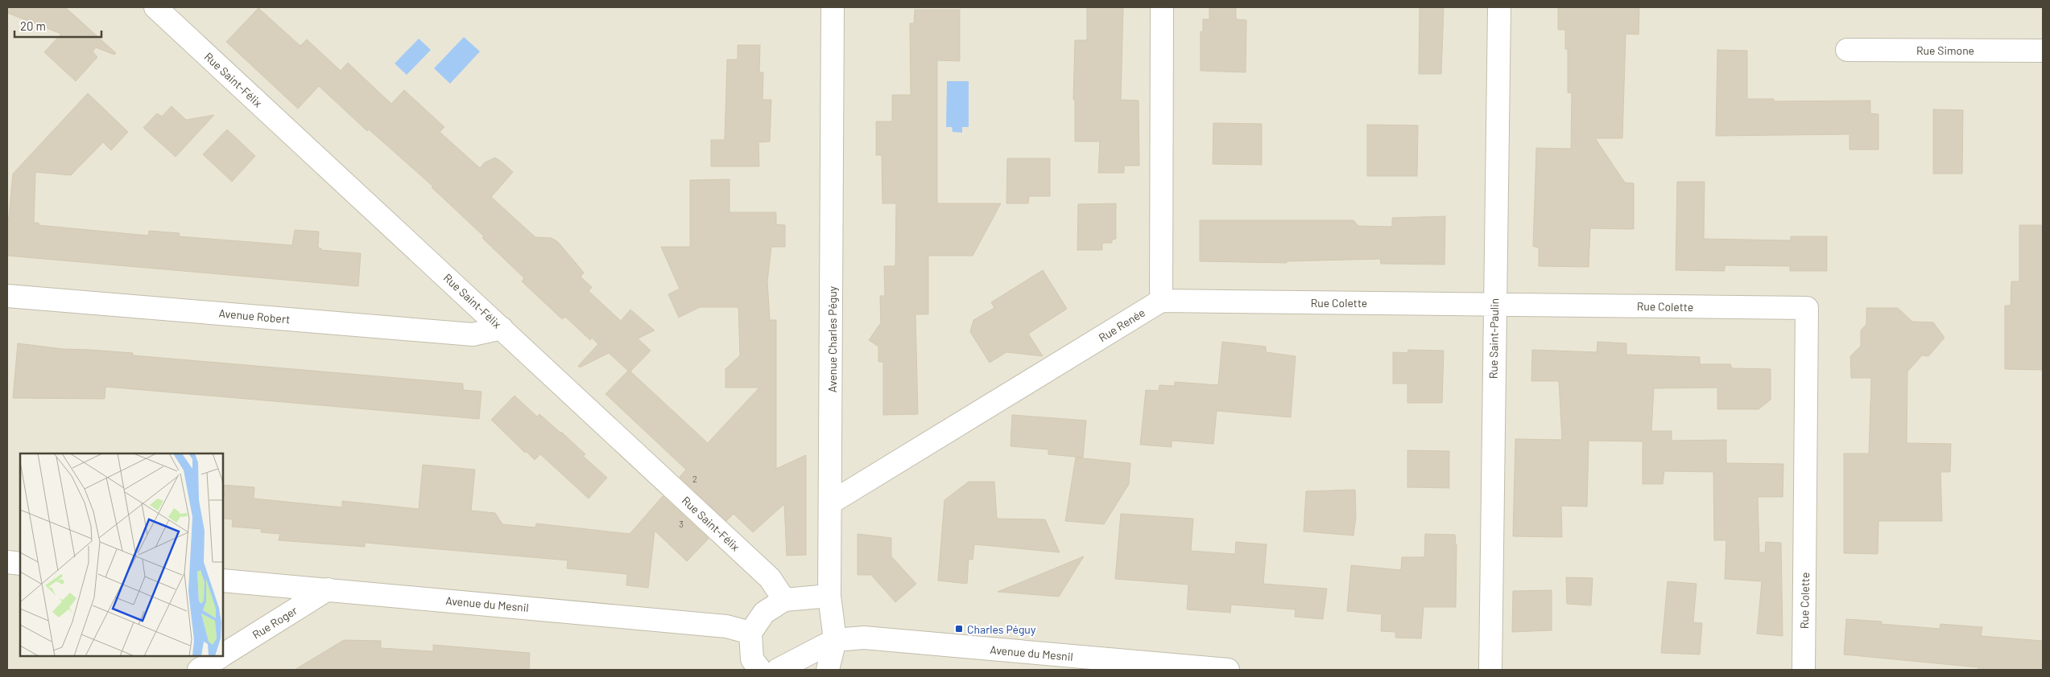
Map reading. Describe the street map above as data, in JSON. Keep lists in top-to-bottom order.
{
  "streets": {
    "street": [
      "Rue Simone",
      "Rue Saint-Félix",
      "Rue Colette",
      "Avenue Robert",
      "Rue Renée",
      "Rue Saint-Paulin",
      "Avenue Charles Péguy",
      "Avenue du Mesnil",
      "Rue Roger"
    ]
  },
  "crossings": [
    ["Rue Saint-Félix", "Avenue Robert"],
    ["Rue Colette", "Rue Renée"],
    ["Rue Colette", "Rue Saint-Paulin"],
    ["Rue Renée", "Avenue Charles Péguy"],
    ["Avenue Charles Péguy", "Avenue du Mesnil"],
    ["Avenue du Mesnil", "Rue Roger"]
  ],
  "places": {
    "transit": ["Charles Péguy"]
  },
  "house_numbers": ["2", "3"],
  "scale_bar": "20 m"
}
